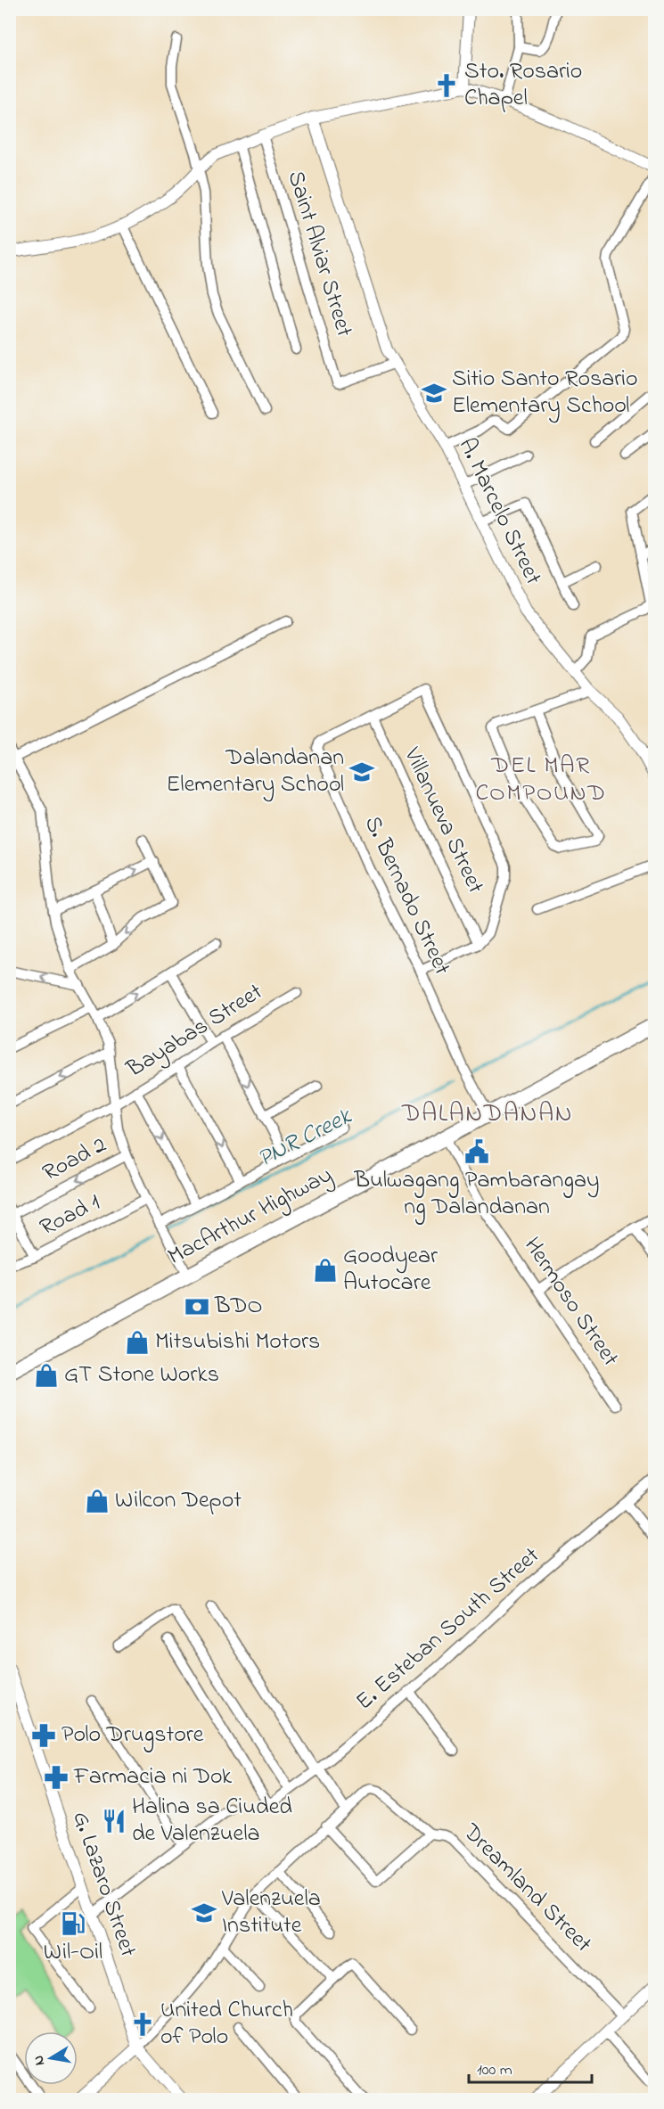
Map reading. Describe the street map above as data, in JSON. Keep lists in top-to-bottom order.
{
  "streets": {
    "highway": ["MacArthur Highway"],
    "street": [
      "Saint Alviar Street",
      "A. Marcelo Street",
      "Villanueva Street",
      "S. Bernado Street",
      "Bayabas Street",
      "Road 2",
      "Road 1",
      "Hermoso Street",
      "E. Esteban South Street",
      "G. Lazaro Street",
      "Dreamland Street"
    ]
  },
  "crossings": [
    ["Saint Alviar Street", "A. Marcelo Street"],
    ["Villanueva Street", "S. Bernado Street"],
    ["S. Bernado Street", "MacArthur Highway"],
    ["MacArthur Highway", "Hermoso Street"]
  ],
  "one_way": ["Road 2"],
  "districts": ["DEL MAR COMPOUND", "DALANDANAN"],
  "water": ["PNR Creek"],
  "places": {
    "church": ["Sto. Rosario Chapel", "United Church of Polo"],
    "school or university": ["Sitio Santo Rosario Elementary School", "Dalandanan Elementary School", "Valenzuela Institute"],
    "public building": ["Bulwagang Pambarangay ng Dalandanan"],
    "shop": [
      "Goodyear Autocare",
      "Mitsubishi Motors",
      "GT Stone Works",
      "Wilcon Depot"
    ],
    "bank": ["BDO"],
    "pharmacy": ["Polo Drugstore", "Farmacia ni Dok"],
    "restaurant": ["Halina sa Ciuded de Valenzuela"],
    "fuel station": ["Wil-Oil"]
  },
  "scale_bar": "100 m",
  "north": "left"
}
